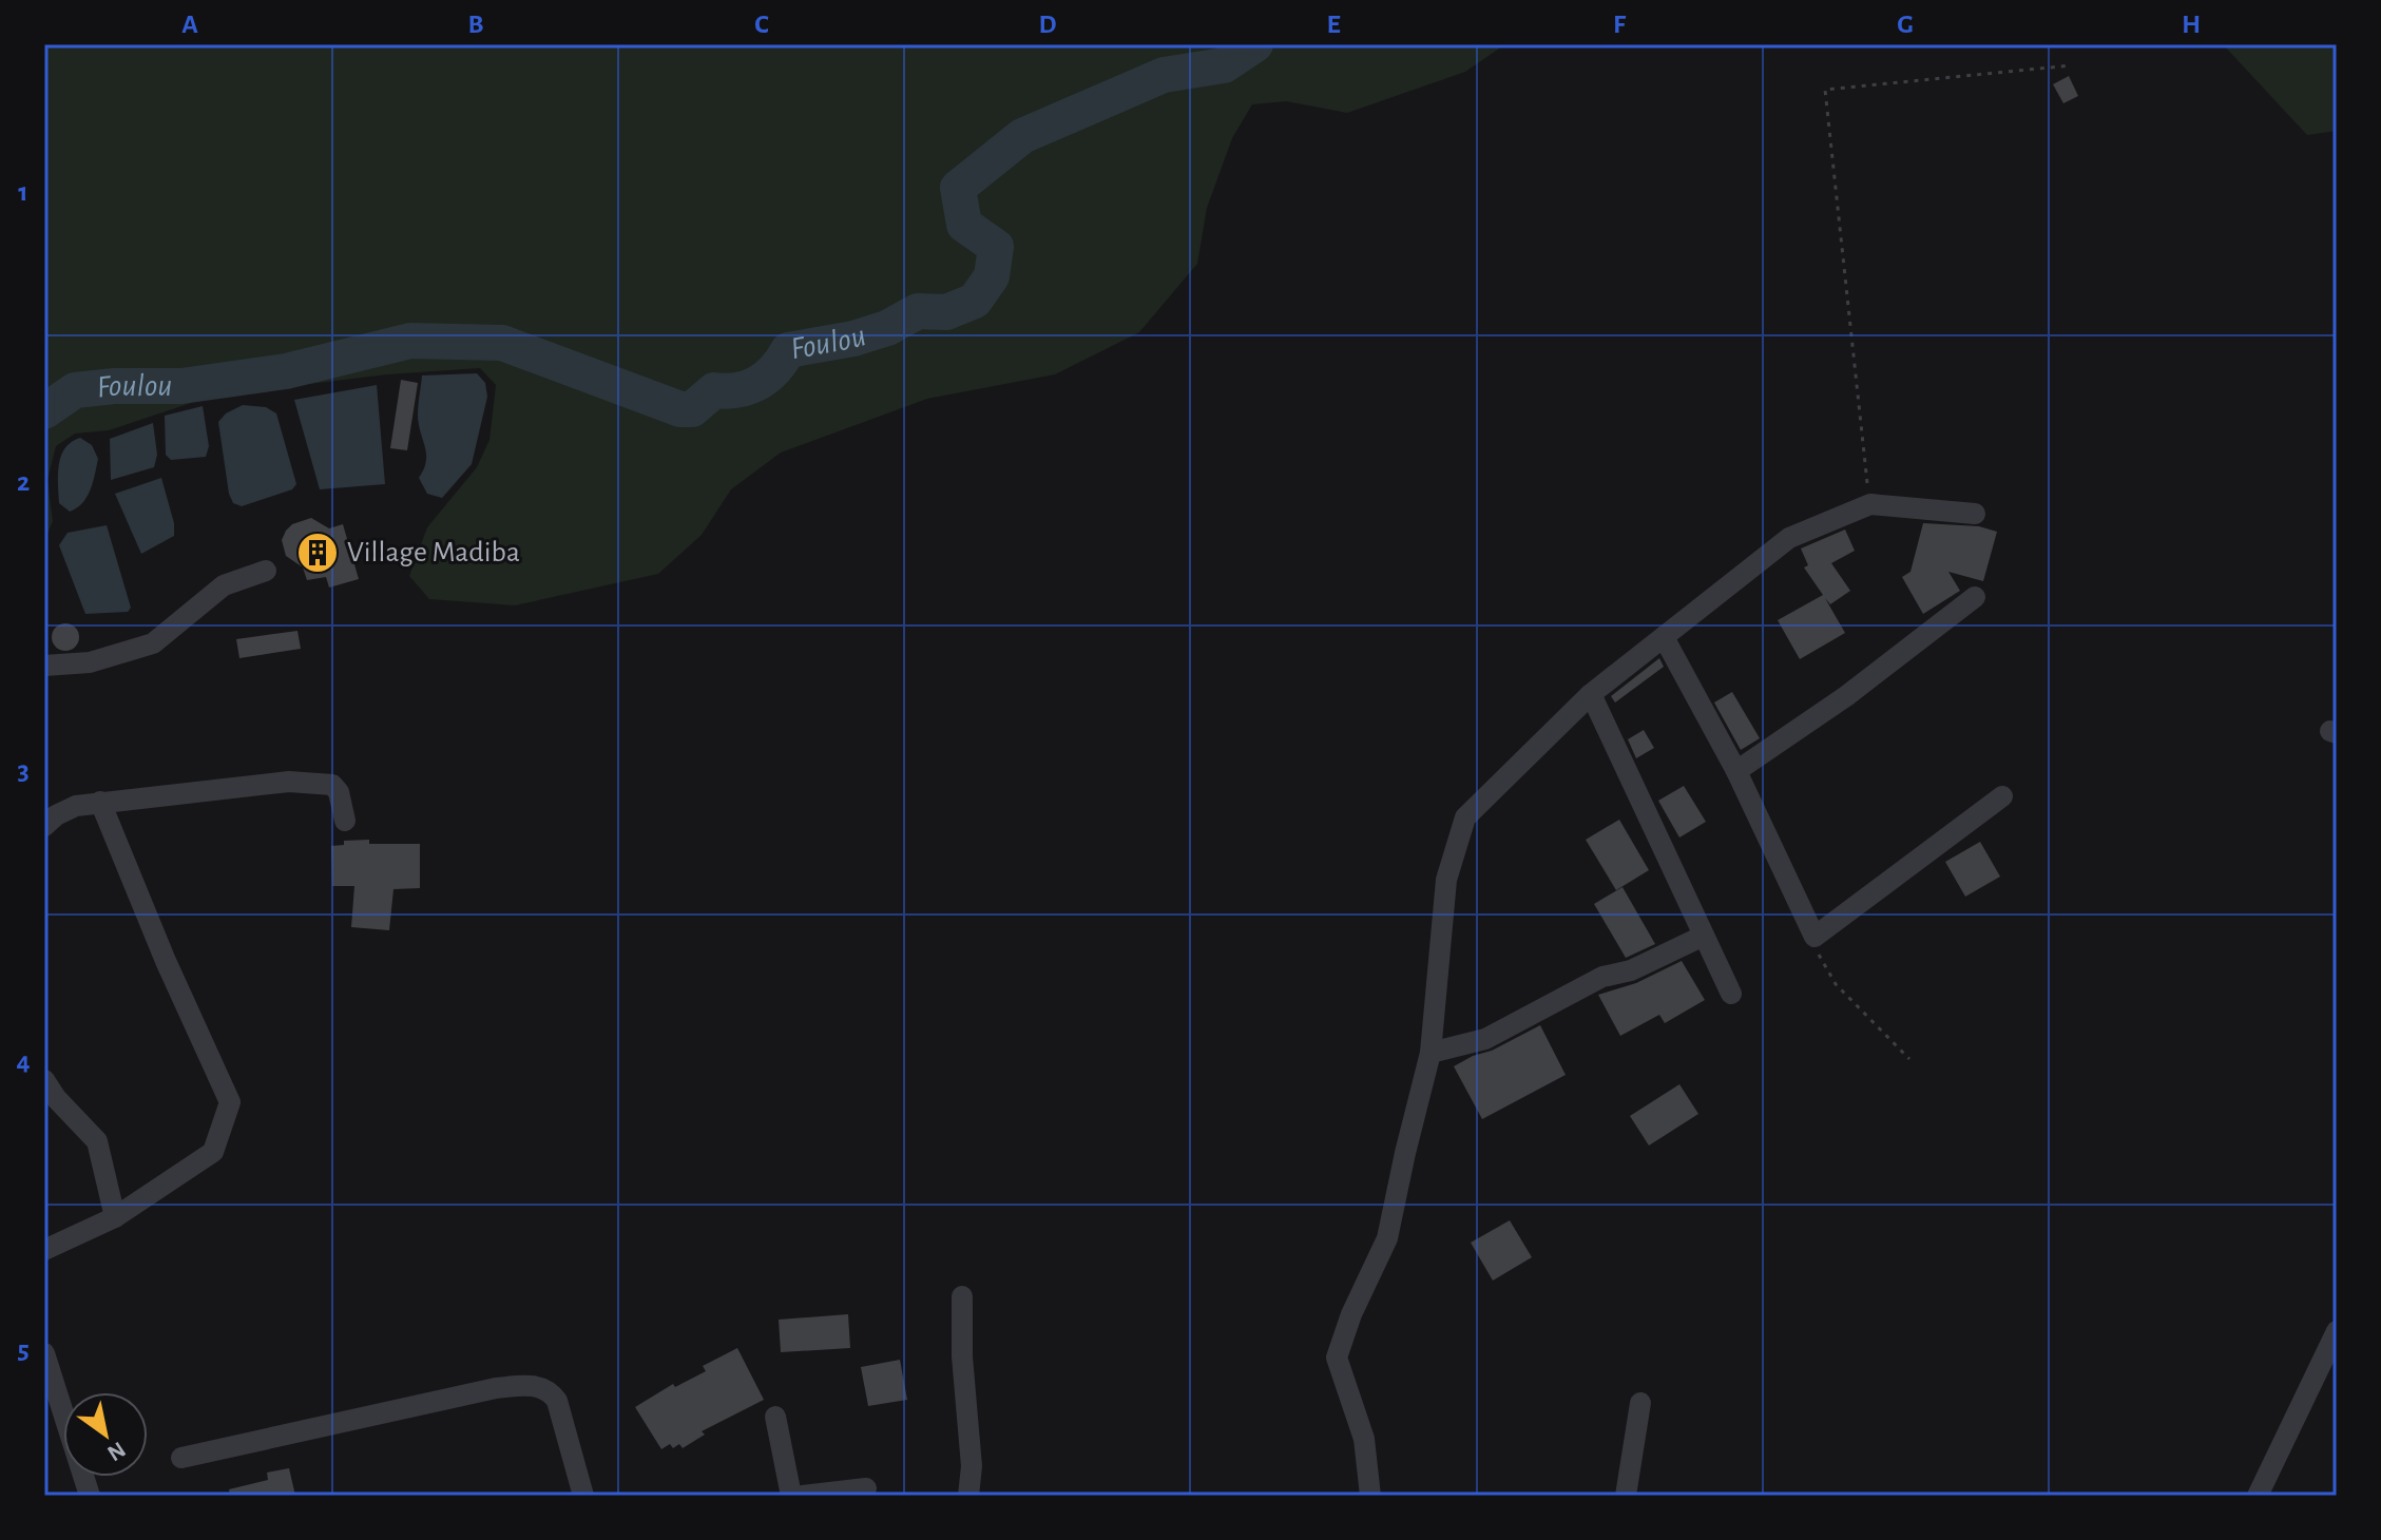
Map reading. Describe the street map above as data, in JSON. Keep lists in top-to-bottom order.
{
  "water": ["Foulou"],
  "places": {
    "building": ["Village Madiba"]
  },
  "north": "bottom right",
  "grid": {
    "columns": [
      "A",
      "B",
      "C",
      "D",
      "E",
      "F",
      "G",
      "H"
    ],
    "rows": [
      "1",
      "2",
      "3",
      "4",
      "5"
    ]
  }
}
